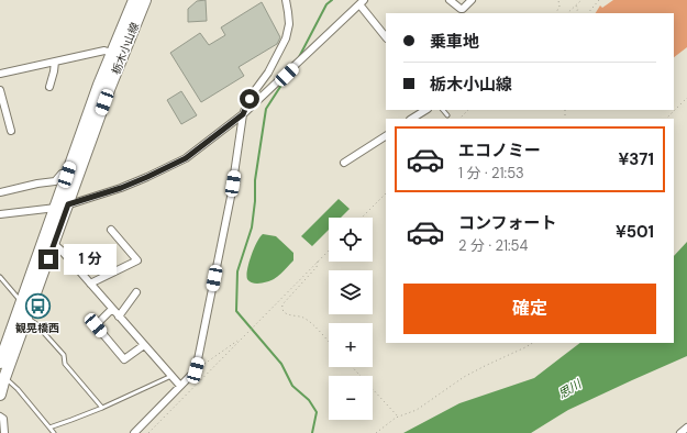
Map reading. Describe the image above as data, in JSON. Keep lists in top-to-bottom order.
{
  "streets": {
    "main road": ["栃木小山線"]
  },
  "water": ["思川"],
  "places": {
    "bus stop": ["観晃橋西"]
  },
  "page": {
    "banner": ["乗車地", "栃木小山線"],
    "list": [
      {
        "name": "エコノミー",
        "note": "1 分 · 21:53",
        "value": "¥371"
      },
      {
        "name": "コンフォート",
        "note": "2 分 · 21:54",
        "value": "¥501"
      }
    ],
    "map_buttons": ["+", "−"],
    "bubble": "1 分",
    "buttons": "確定"
  }
}
